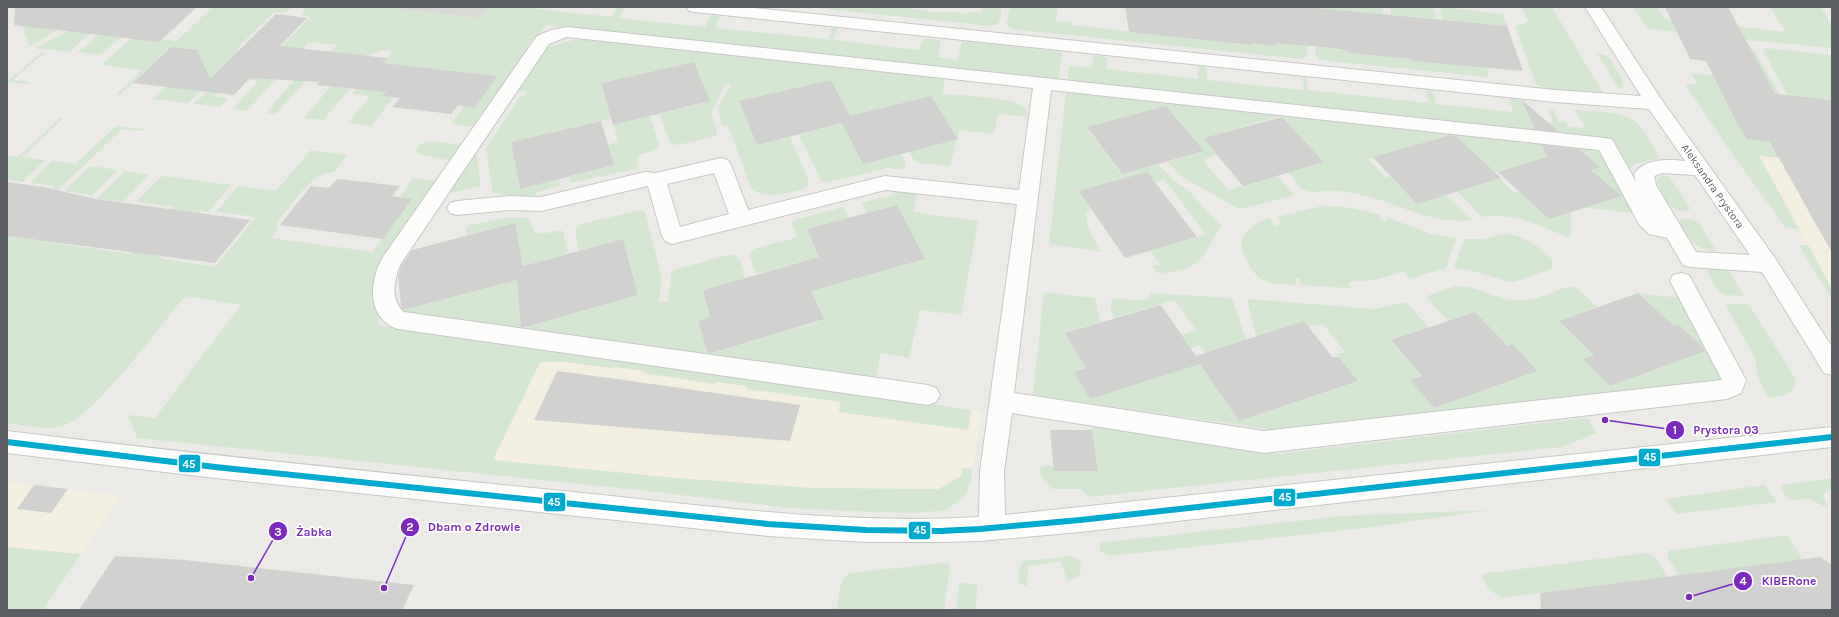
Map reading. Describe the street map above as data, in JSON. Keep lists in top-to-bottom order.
{
  "streets": {
    "street": ["Aleksandra Prystora"]
  },
  "places": [
    "Prystora 03",
    "Żabka",
    "Dbam o Zdrowie",
    "KIBERone"
  ],
  "lines": ["transit line 45"]
}
